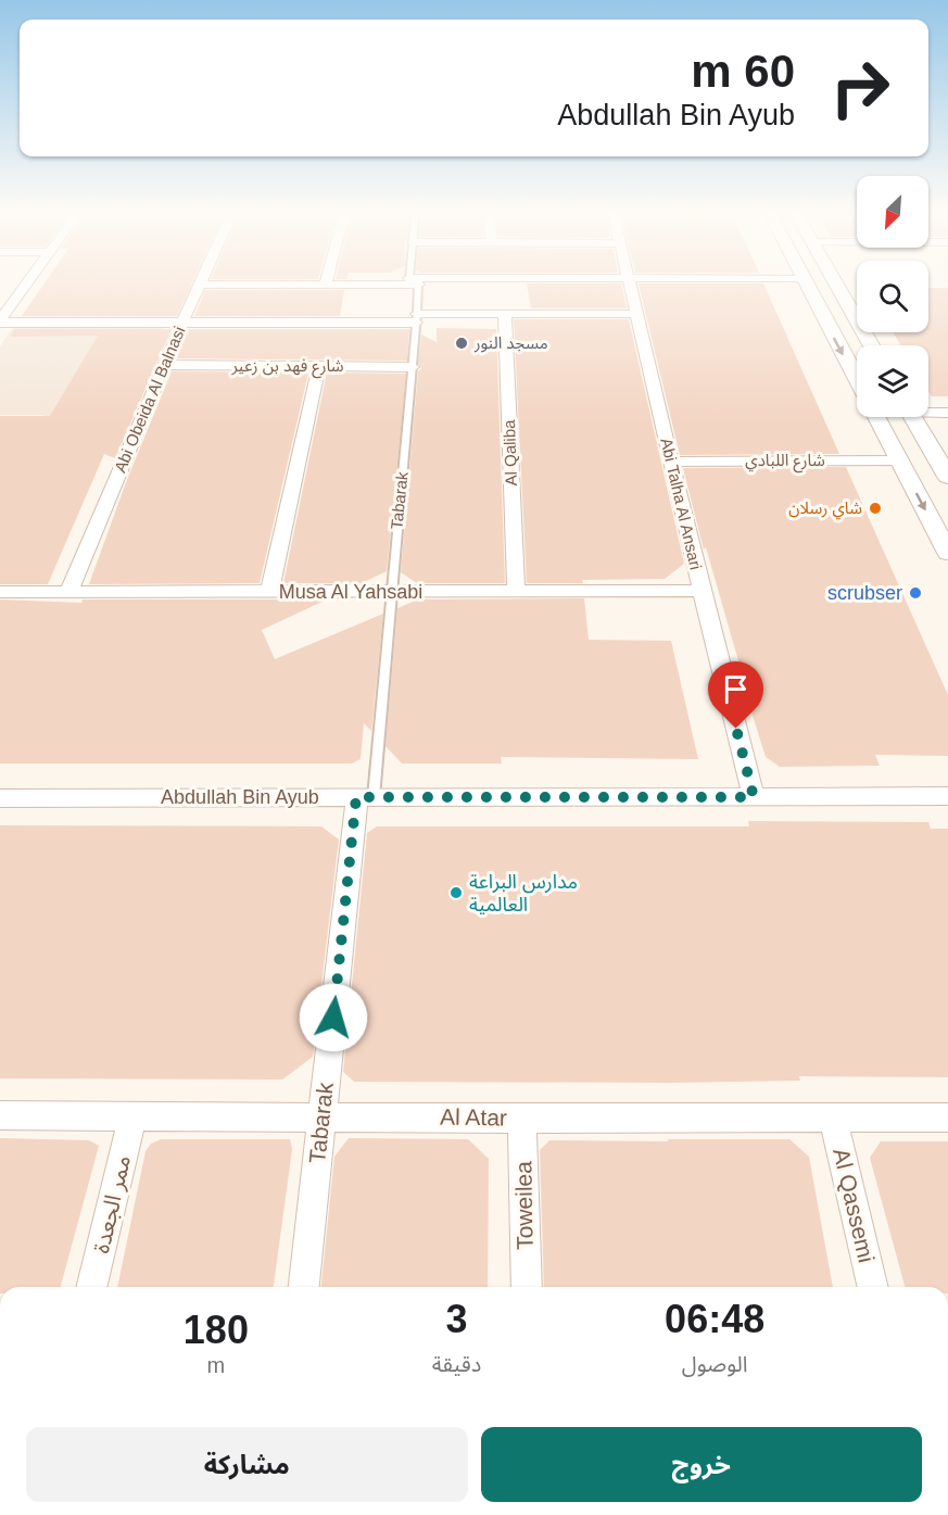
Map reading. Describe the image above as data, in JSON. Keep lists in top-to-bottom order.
{
  "streets": {
    "street": [
      "شارع فهد بن زعير",
      "Abi Obeida Al Balnasi",
      "Al Qaliba",
      "شارع اللبادي",
      "Tabarak",
      "Abi Talha Al Ansari",
      "Musa Al Yahsabi",
      "Abdullah Bin Ayub",
      "Al Atar",
      "ممر الجعدة",
      "Toweilea",
      "Al Qassemi"
    ]
  },
  "crossings": [
    ["شارع فهد بن زعير", "Abi Obeida Al Balnasi"],
    ["شارع فهد بن زعير", "Tabarak"],
    ["Abi Obeida Al Balnasi", "Musa Al Yahsabi"],
    ["Al Qaliba", "Musa Al Yahsabi"],
    ["شارع اللبادي", "Abi Talha Al Ansari"],
    ["Tabarak", "Musa Al Yahsabi"],
    ["Tabarak", "Abdullah Bin Ayub"],
    ["Tabarak", "Al Atar"],
    ["Abi Talha Al Ansari", "Musa Al Yahsabi"],
    ["Abi Talha Al Ansari", "Abdullah Bin Ayub"],
    ["Al Atar", "ممر الجعدة"],
    ["Al Atar", "Toweilea"],
    ["Al Atar", "Al Qassemi"]
  ],
  "places": [
    "مسجد النور",
    "شاي رسلان",
    "scrubser",
    "مدارس البراعة العالمية"
  ],
  "north": "bottom left",
  "page": {
    "turn": ["60 m", "Abdullah Bin Ayub"],
    "eta": [
      "06:48",
      "الوصول",
      "3",
      "دقيقة",
      "180",
      "m"
    ],
    "buttons": ["خروج", "مشاركة"]
  }
}
